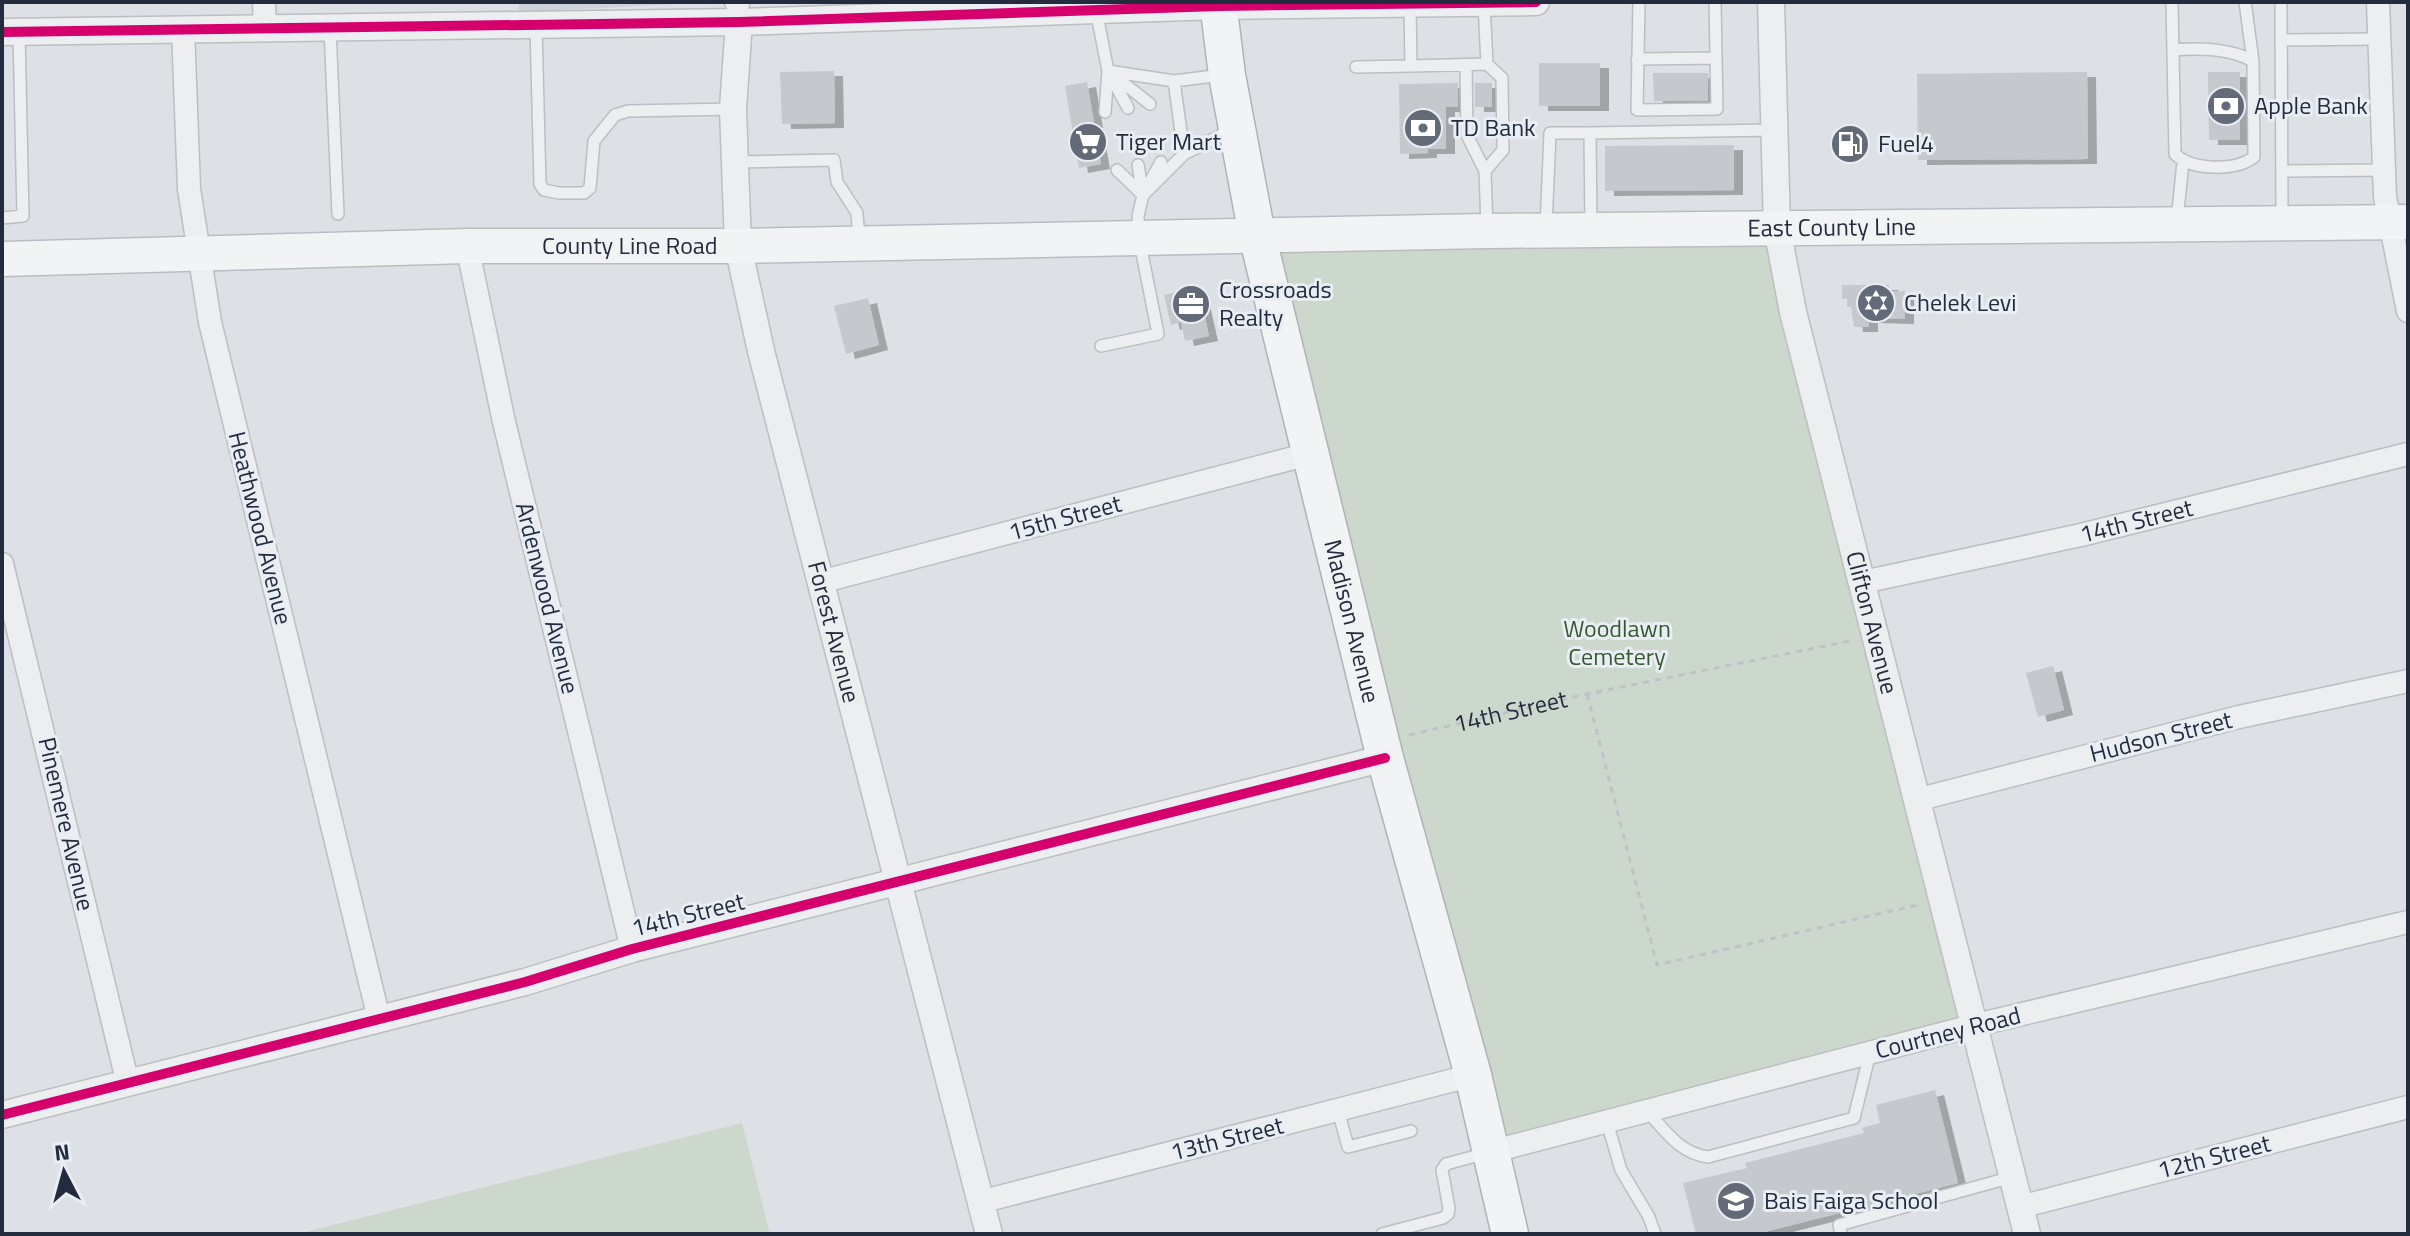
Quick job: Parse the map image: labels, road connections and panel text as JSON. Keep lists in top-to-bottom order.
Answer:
{
  "streets": {
    "highway": ["Madison Avenue"],
    "main road": ["East County Line", "County Line Road"],
    "street": [
      "15th Street",
      "14th Street",
      "Heathwood Avenue",
      "Ardenwood Avenue",
      "Clifton Avenue",
      "Forest Avenue",
      "Hudson Street",
      "Pinemere Avenue",
      "Courtney Road",
      "13th Street",
      "12th Street"
    ]
  },
  "crossings": [
    ["East County Line", "County Line Road"],
    ["East County Line", "Madison Avenue"],
    ["East County Line", "Clifton Avenue"],
    ["County Line Road", "Heathwood Avenue"],
    ["County Line Road", "Ardenwood Avenue"],
    ["County Line Road", "Madison Avenue"],
    ["County Line Road", "Forest Avenue"],
    ["15th Street", "Madison Avenue"],
    ["15th Street", "Forest Avenue"],
    ["14th Street", "Heathwood Avenue"],
    ["14th Street", "Ardenwood Avenue"],
    ["14th Street", "Madison Avenue"],
    ["14th Street", "Clifton Avenue"],
    ["14th Street", "Forest Avenue"],
    ["14th Street", "Pinemere Avenue"],
    ["Madison Avenue", "Courtney Road"],
    ["Madison Avenue", "13th Street"],
    ["Clifton Avenue", "Hudson Street"],
    ["Clifton Avenue", "Courtney Road"],
    ["Clifton Avenue", "12th Street"],
    ["Forest Avenue", "13th Street"]
  ],
  "parks": ["Woodlawn Cemetery"],
  "places": {
    "bank": ["Apple Bank", "TD Bank"],
    "supermarket": ["Tiger Mart"],
    "fuel station": ["Fuel4"],
    "synagogue": ["Chelek Levi"],
    "office": ["Crossroads Realty"],
    "school or university": ["Bais Faiga School"]
  },
  "north": "top"
}
